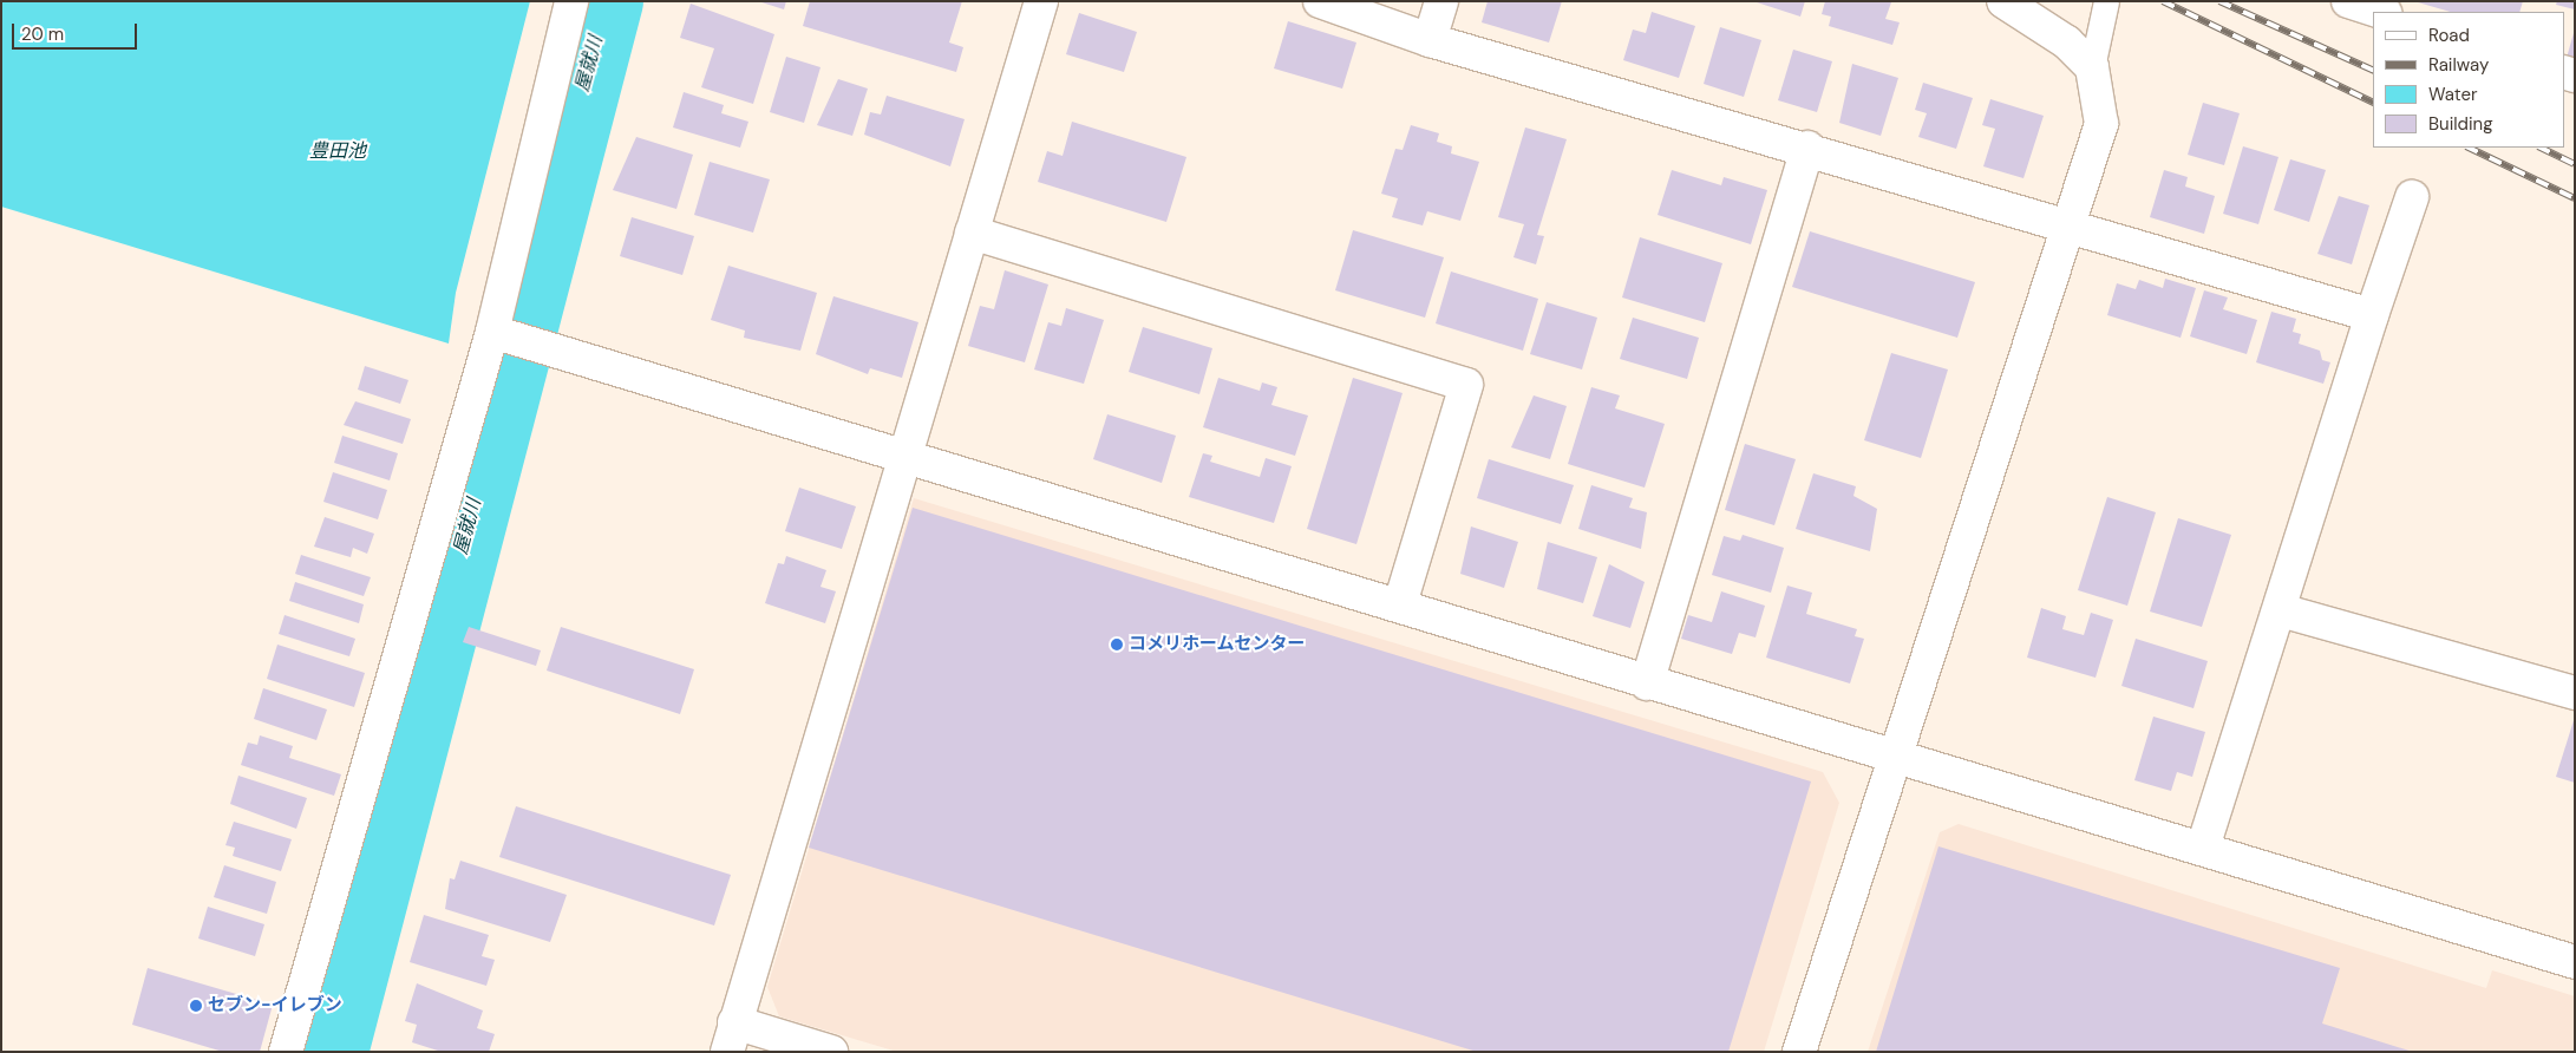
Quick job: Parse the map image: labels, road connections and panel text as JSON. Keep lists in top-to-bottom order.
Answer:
{
  "water": ["屋就川", "豊田池"],
  "places": ["コメリホームセンター", "セブン-イレブン"],
  "legend": [
    "Road",
    "Railway",
    "Water",
    "Building"
  ],
  "scale_bar": "20 m"
}
